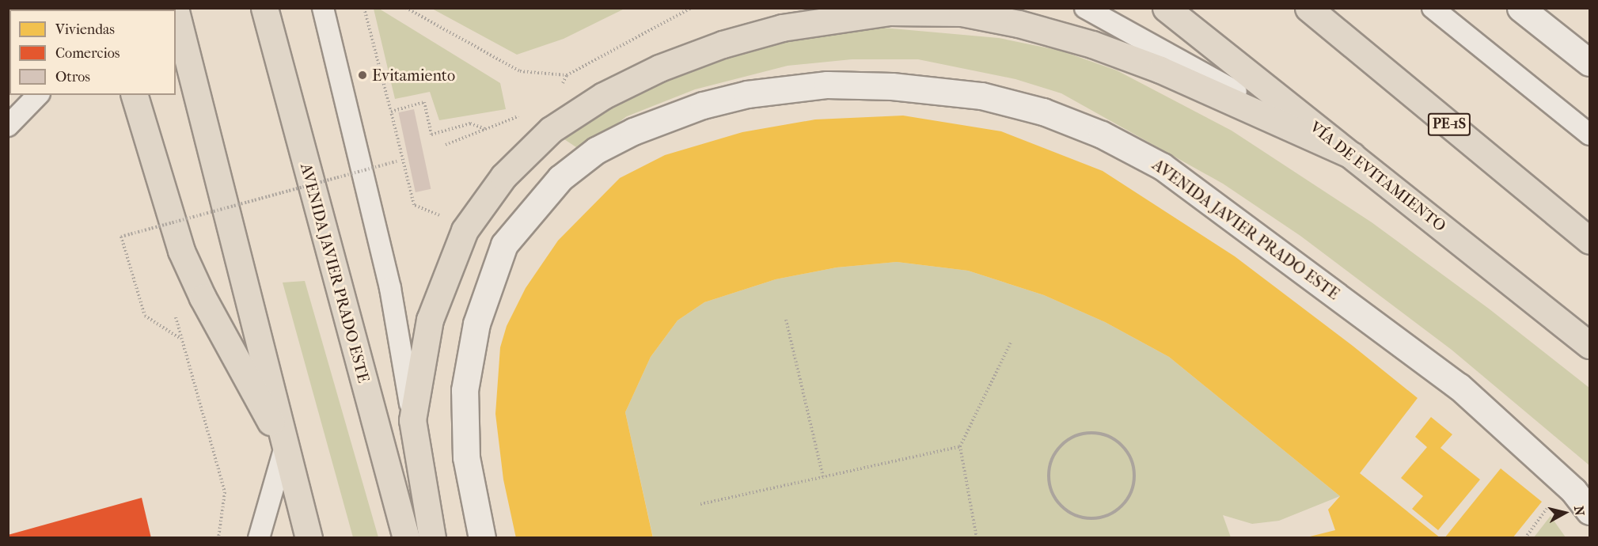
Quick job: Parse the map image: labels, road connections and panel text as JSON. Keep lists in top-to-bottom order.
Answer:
{
  "streets": {
    "highway": ["PE-1S", "VÍA DE EVITAMIENTO", "AVENIDA JAVIER PRADO ESTE"]
  },
  "places": ["Evitamiento"],
  "legend": ["Viviendas", "Comercios", "Otros"],
  "north": "right"
}
